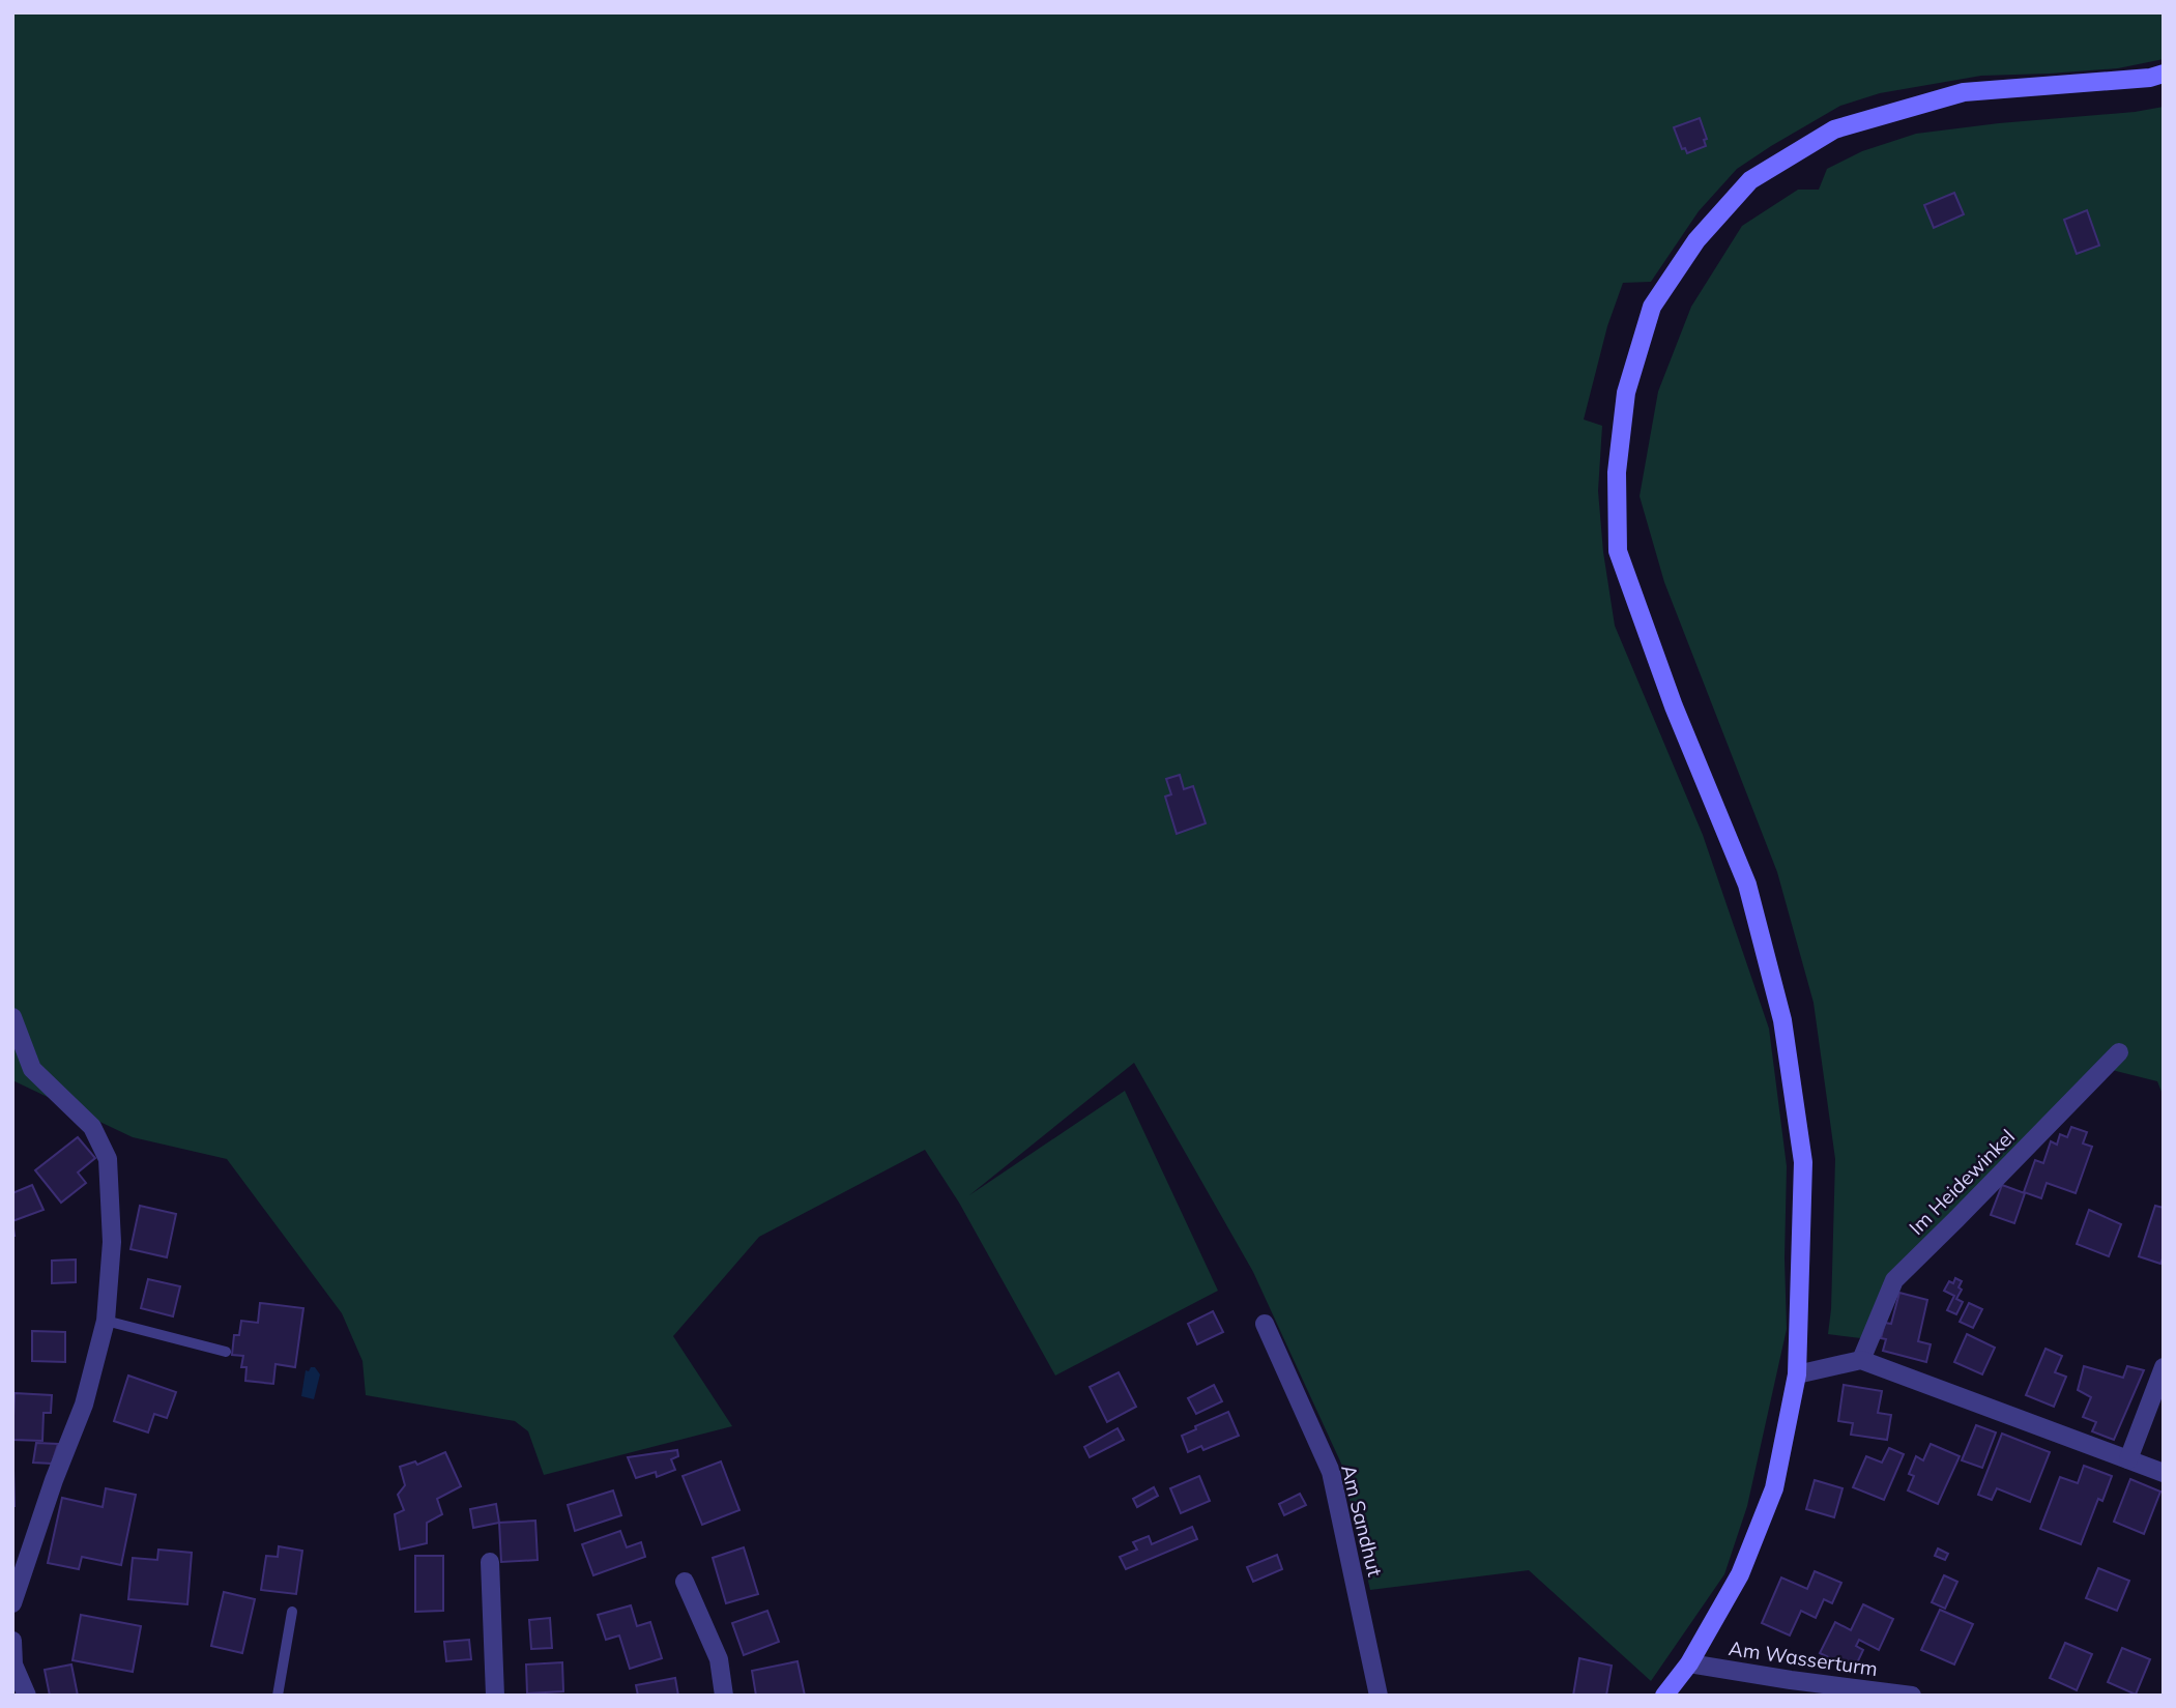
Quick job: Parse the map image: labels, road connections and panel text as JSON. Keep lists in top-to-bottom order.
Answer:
{
  "streets": {
    "street": ["Im Heidewinkel", "Am Sandhut", "Am Wasserturm"]
  }
}
